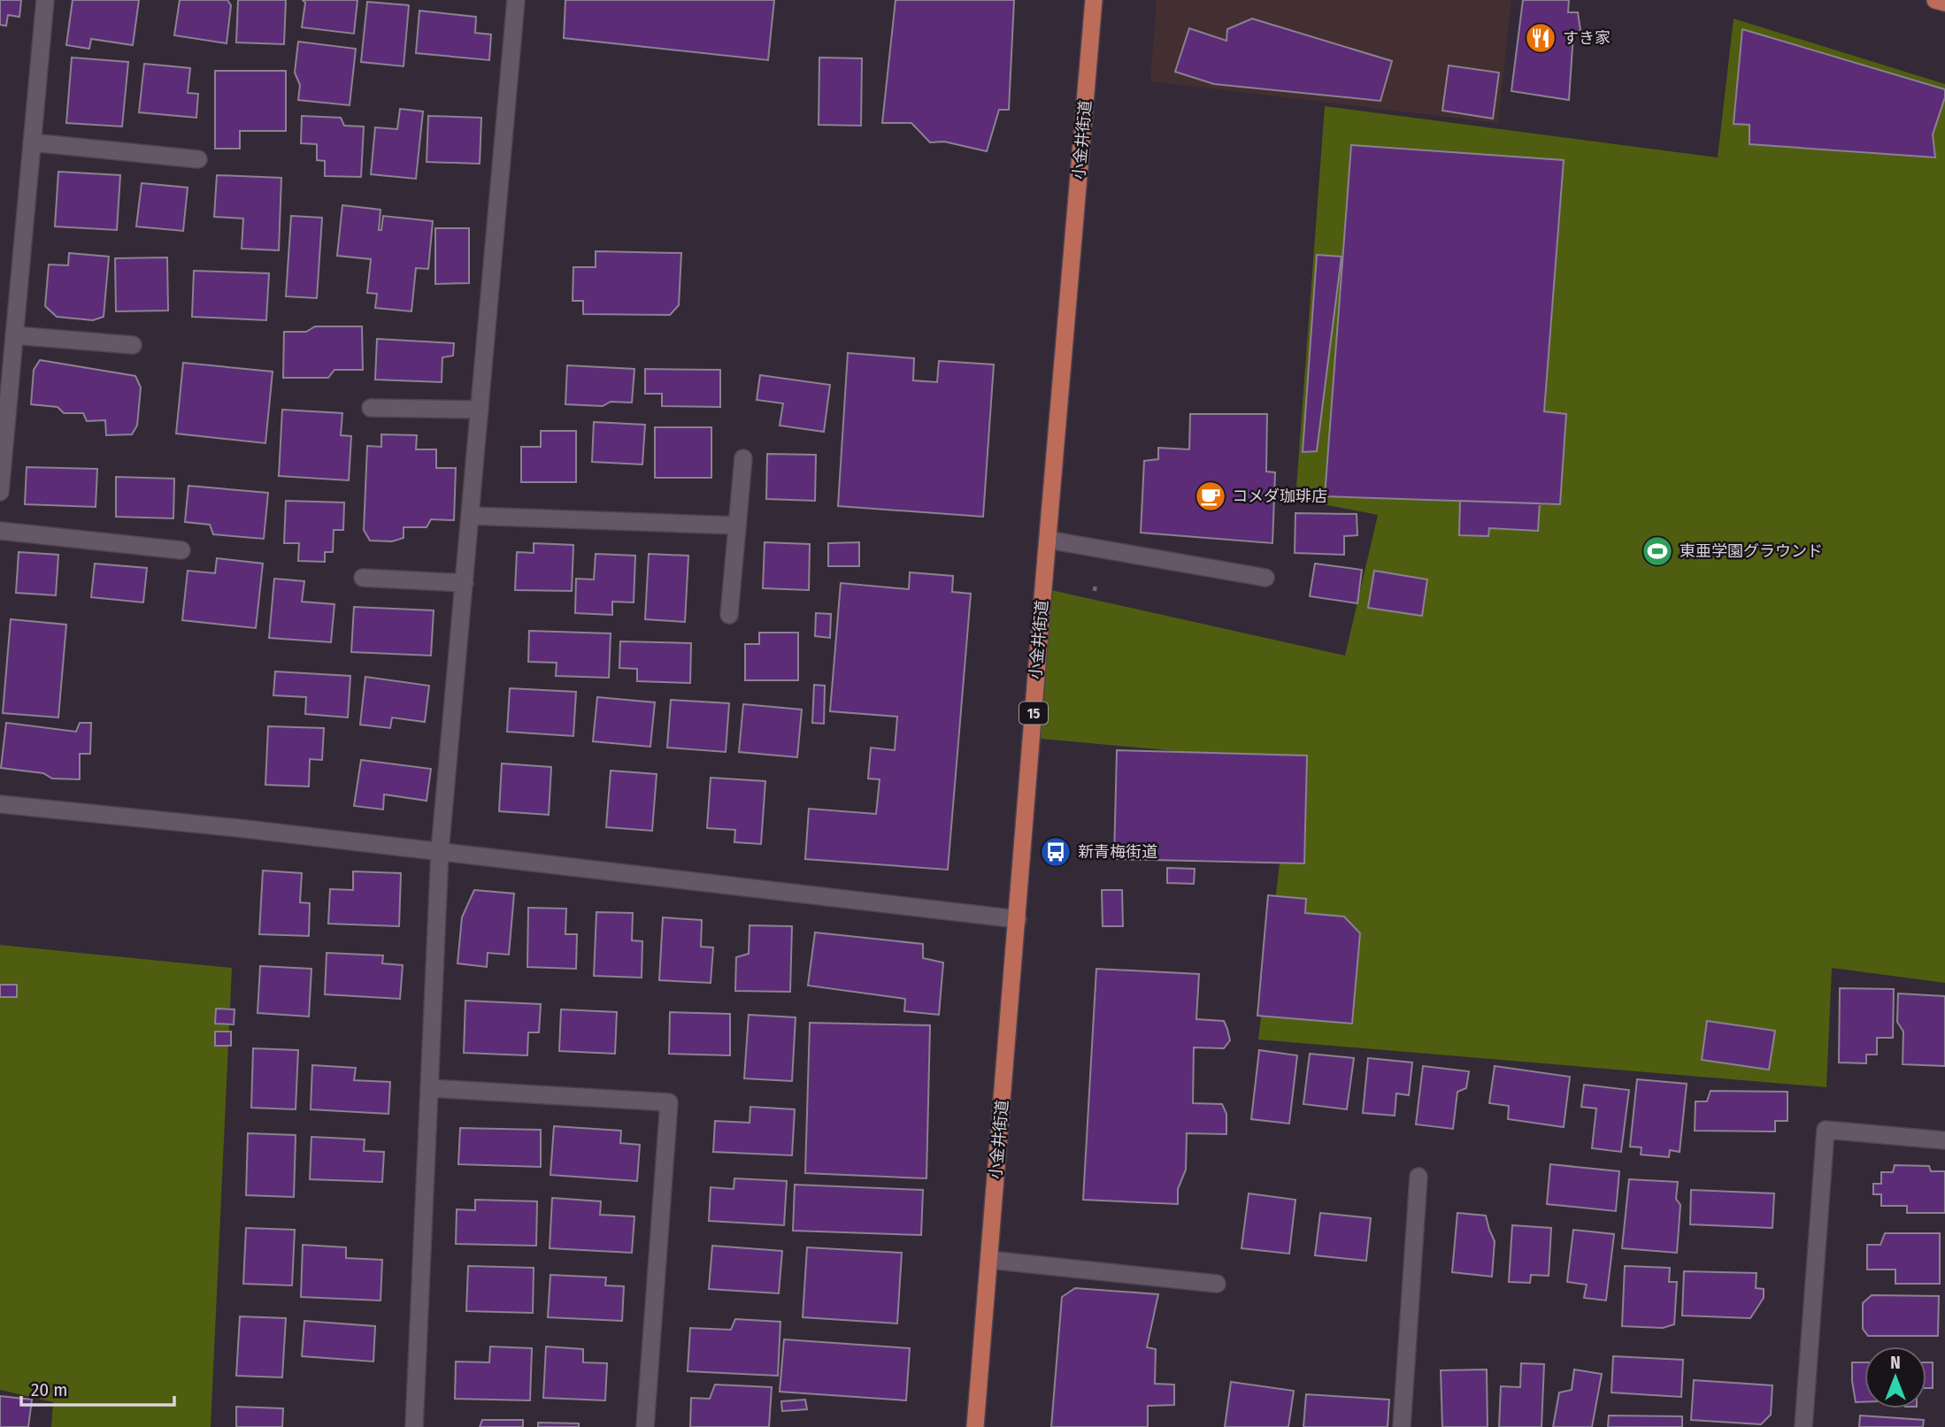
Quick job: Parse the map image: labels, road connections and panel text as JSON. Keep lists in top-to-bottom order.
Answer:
{
  "streets": {
    "main road": ["小金井街道", "15"]
  },
  "places": {
    "restaurant": ["すき家"],
    "cafe": ["コメダ珈琲店"],
    "sports": ["東亜学園グラウンド"],
    "bus stop": ["新青梅街道"]
  },
  "scale_bar": "20 m",
  "north": "top"
}
